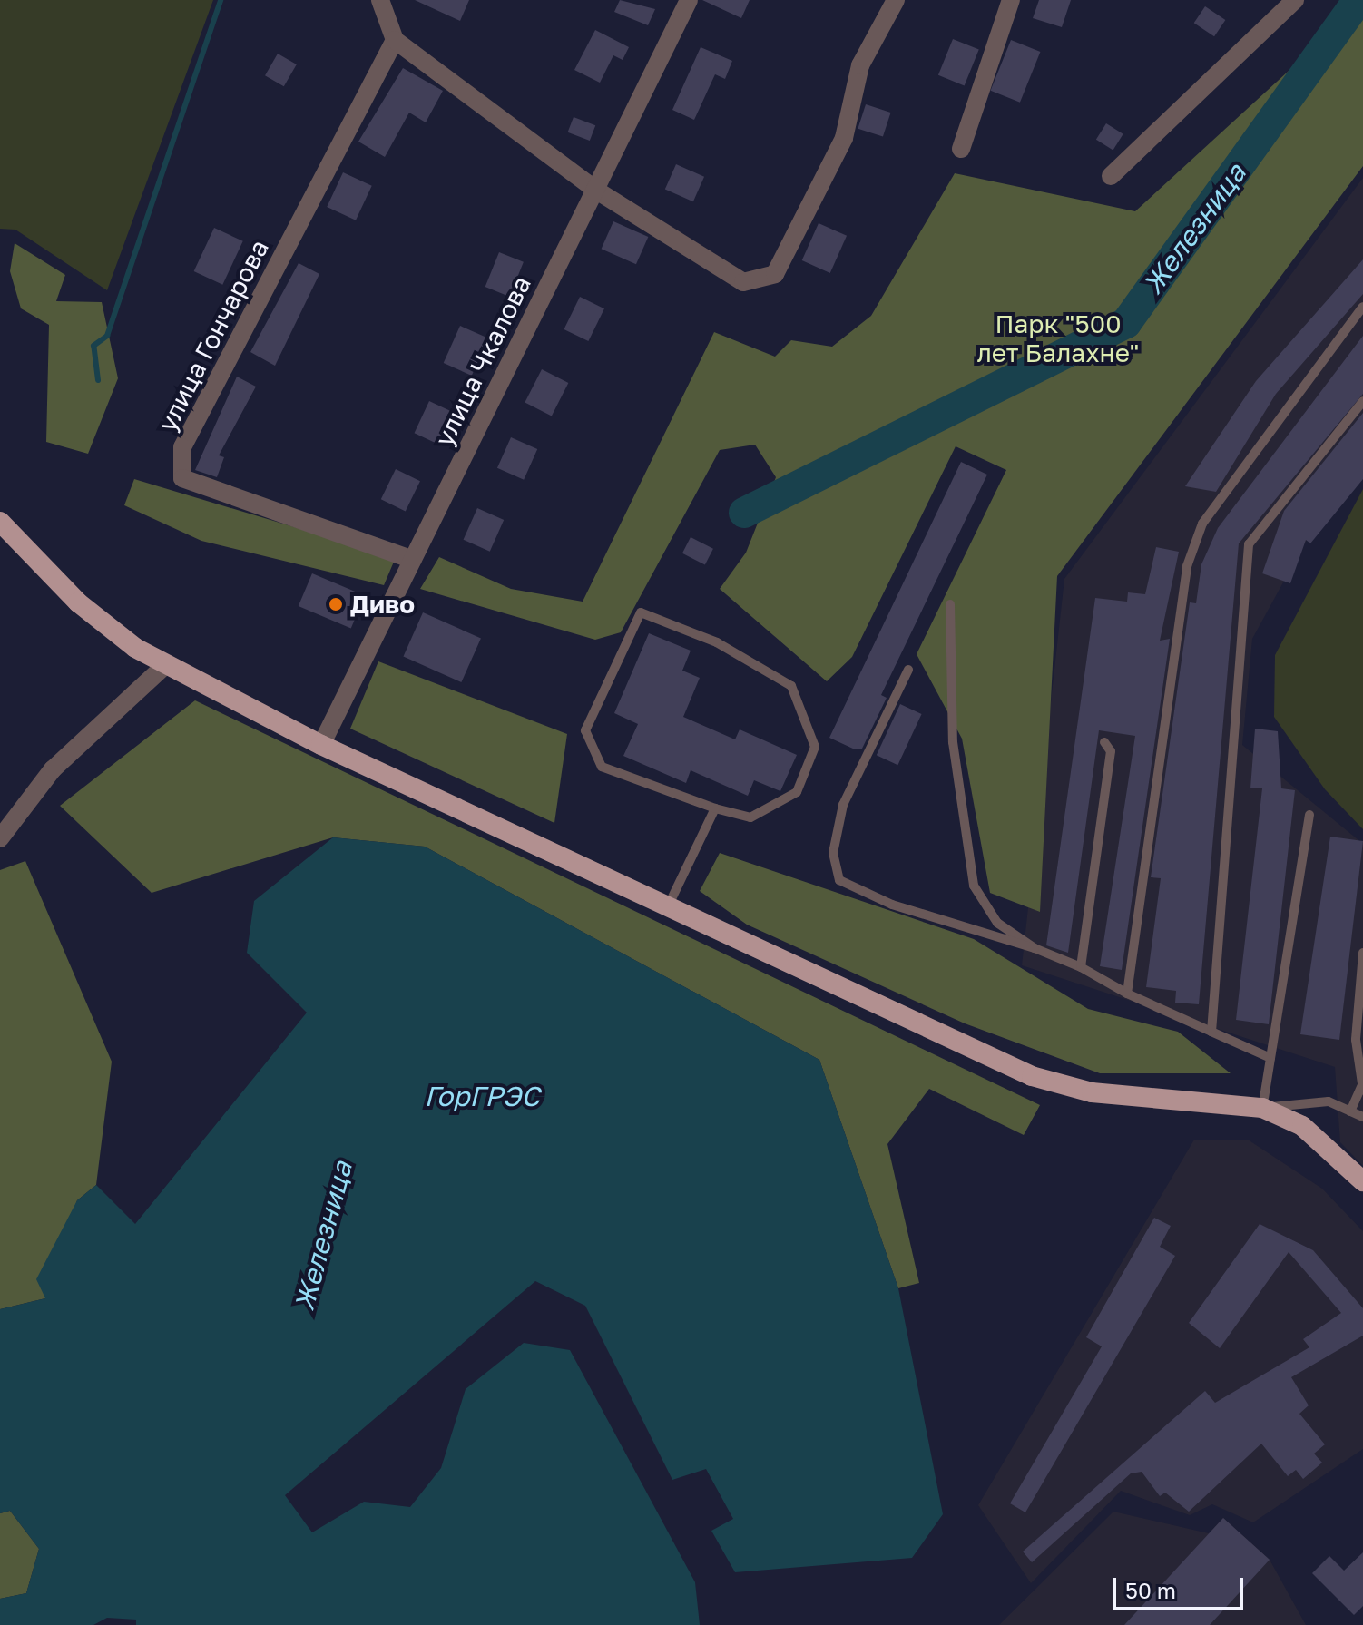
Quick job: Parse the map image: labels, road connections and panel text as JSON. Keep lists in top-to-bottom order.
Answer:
{
  "streets": {
    "street": ["улица Гончарова", "улица Чкалова"]
  },
  "crossings": [
    ["улица Гончарова", "улица Чкалова"]
  ],
  "water": ["Железница", "ГорГРЭС"],
  "parks": ["Парк \"500 лет Балахне\""],
  "places": ["Диво"],
  "scale_bar": "50 m"
}
